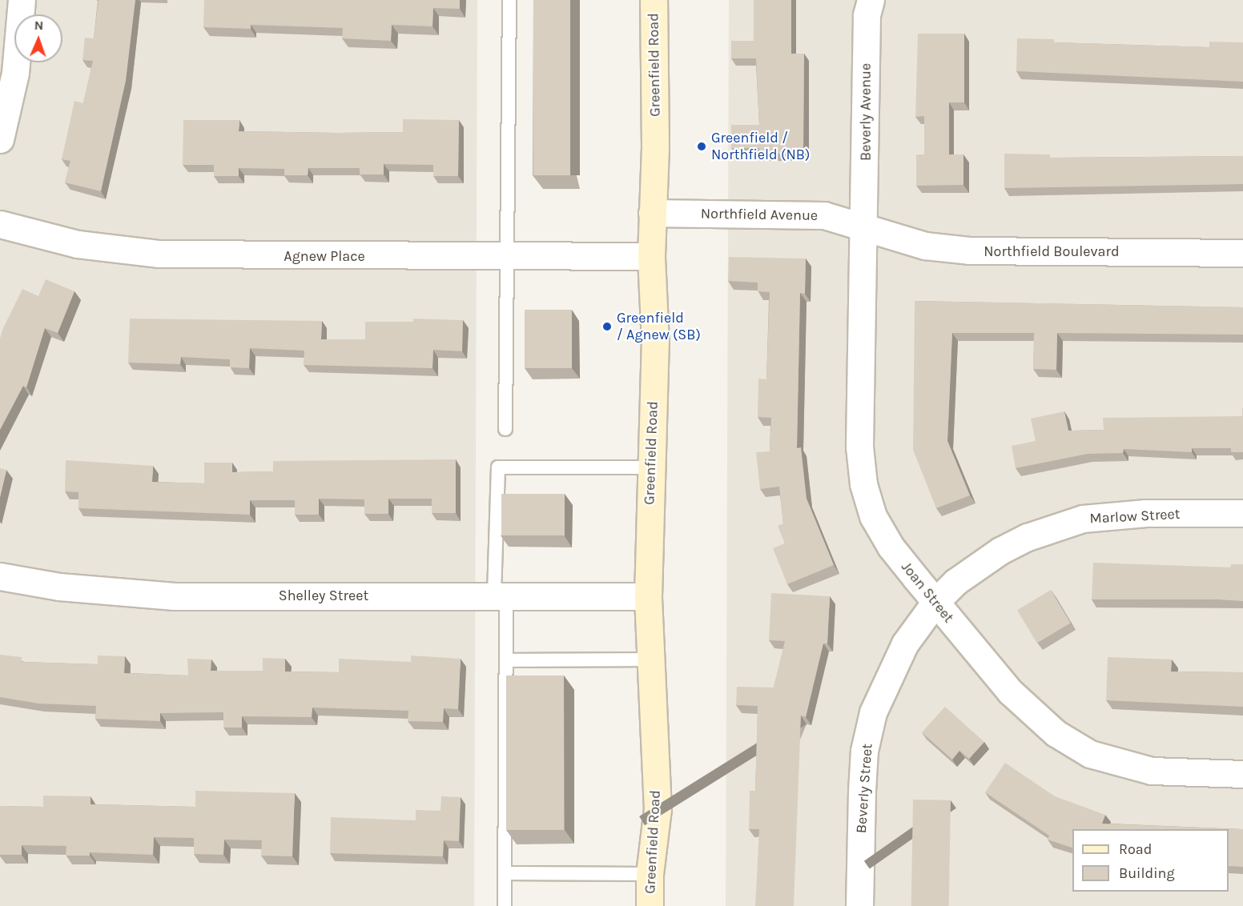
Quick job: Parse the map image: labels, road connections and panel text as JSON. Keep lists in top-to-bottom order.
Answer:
{
  "streets": {
    "main road": ["Greenfield Road"],
    "street": [
      "Beverly Avenue",
      "Northfield Avenue",
      "Northfield Boulevard",
      "Agnew Place",
      "Marlow Street",
      "Joan Street",
      "Shelley Street",
      "Beverly Street"
    ]
  },
  "crossings": [
    ["Greenfield Road", "Northfield Avenue"],
    ["Greenfield Road", "Agnew Place"],
    ["Greenfield Road", "Shelley Street"],
    ["Beverly Avenue", "Northfield Avenue"],
    ["Beverly Avenue", "Northfield Boulevard"],
    ["Beverly Avenue", "Joan Street"],
    ["Northfield Avenue", "Northfield Boulevard"],
    ["Northfield Avenue", "Joan Street"],
    ["Northfield Boulevard", "Joan Street"],
    ["Marlow Street", "Joan Street"],
    ["Marlow Street", "Beverly Street"],
    ["Joan Street", "Beverly Street"]
  ],
  "places": ["Greenfield / Northfield (NB)", "Greenfield / Agnew (SB)"],
  "legend": ["Road", "Building"],
  "north": "top"
}
